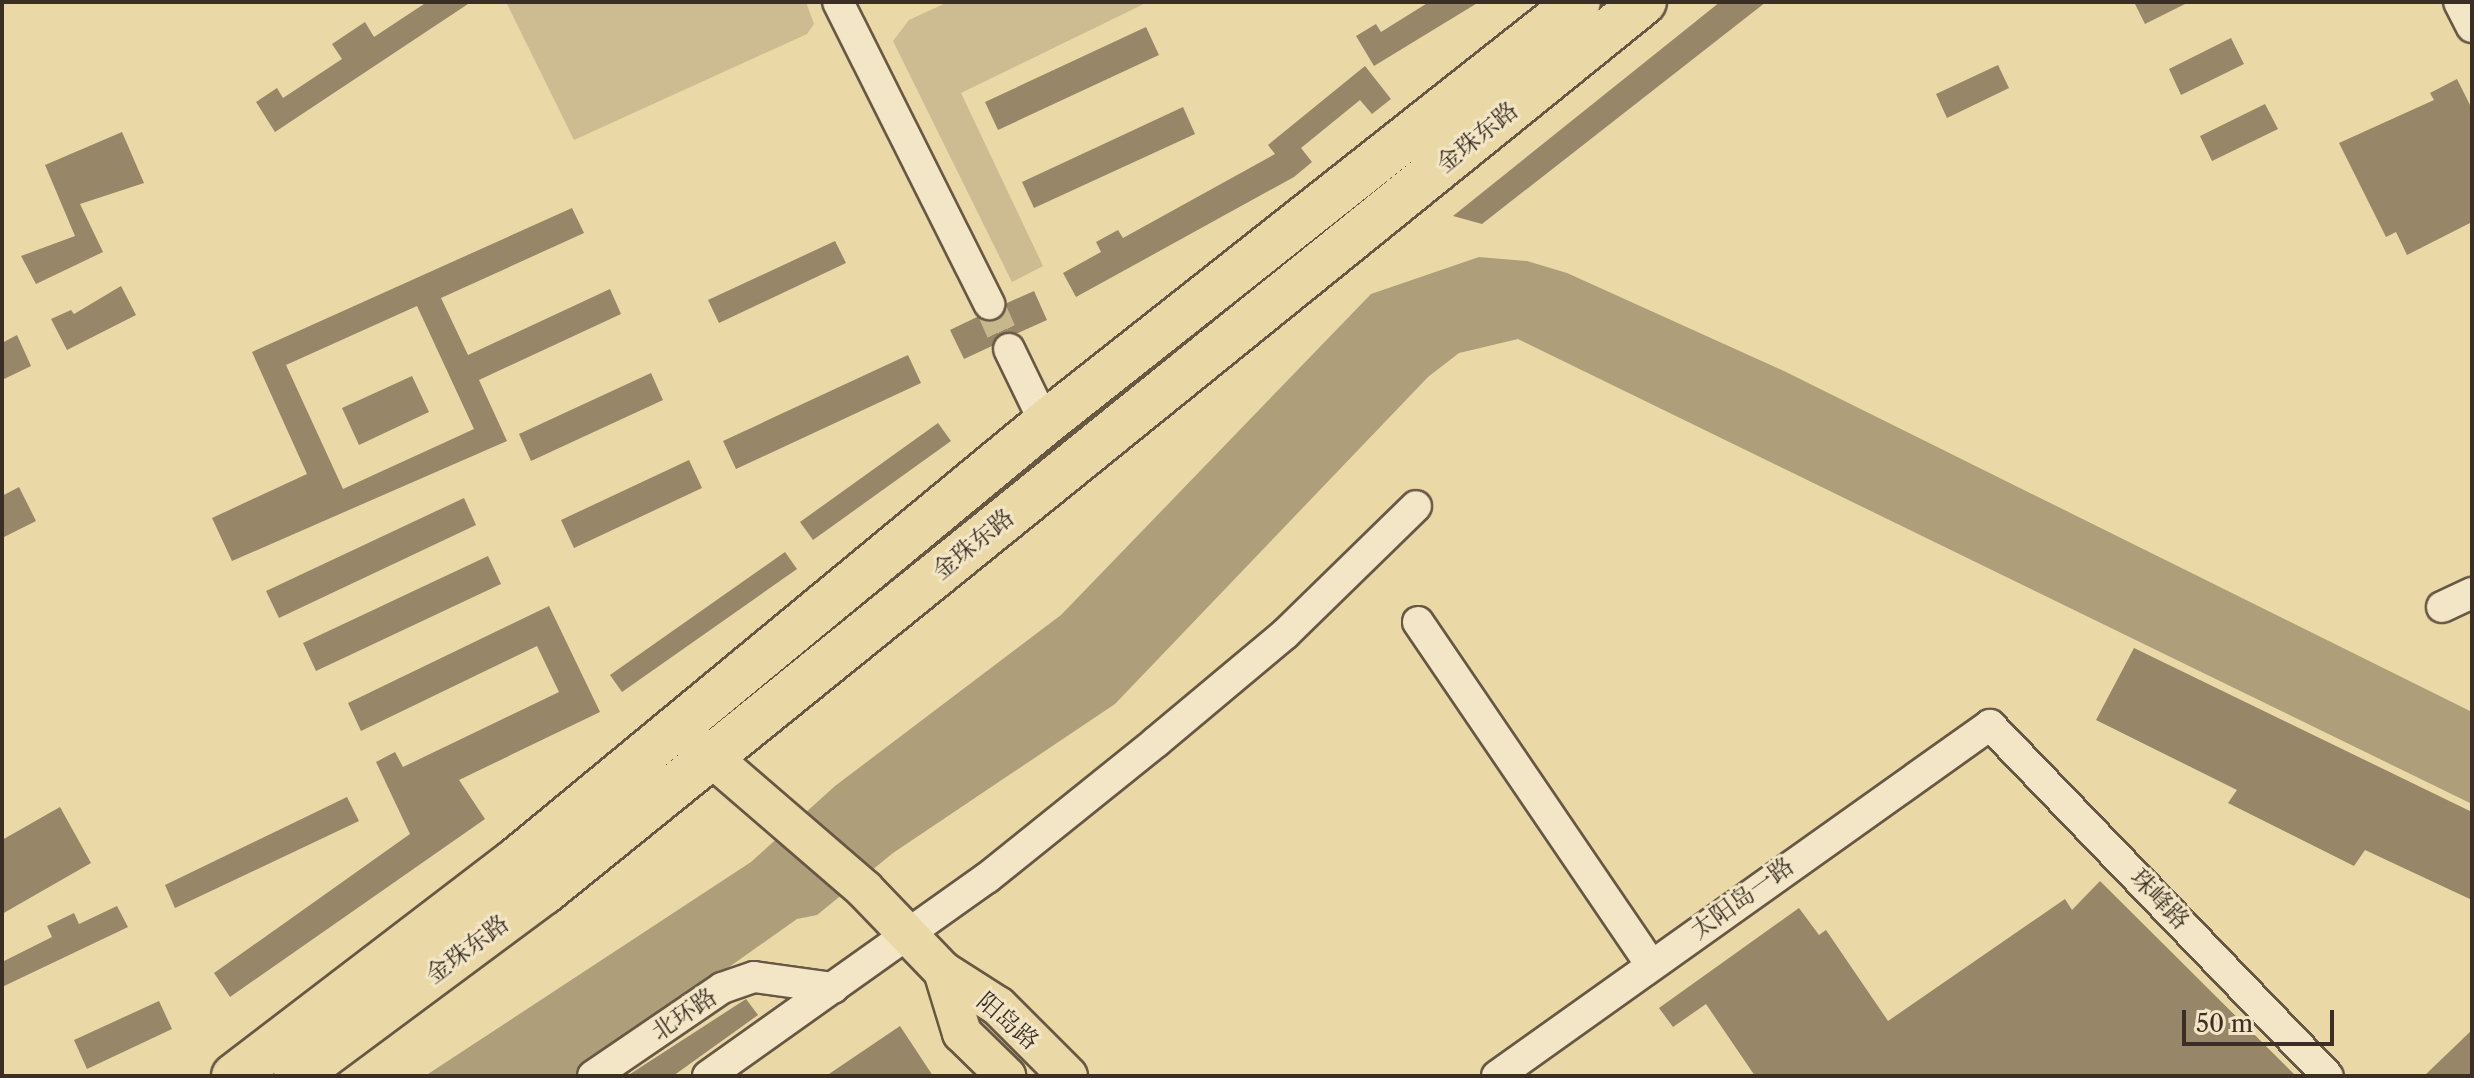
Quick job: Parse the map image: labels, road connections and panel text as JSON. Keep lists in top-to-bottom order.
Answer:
{
  "streets": {
    "highway": ["金珠东路"],
    "main road": ["阳岛路"],
    "street": ["太阳岛一路", "珠峰路", "北环路"]
  },
  "crossings": [
    ["金珠东路", "阳岛路"],
    ["太阳岛一路", "珠峰路"]
  ],
  "scale_bar": "50 m"
}
